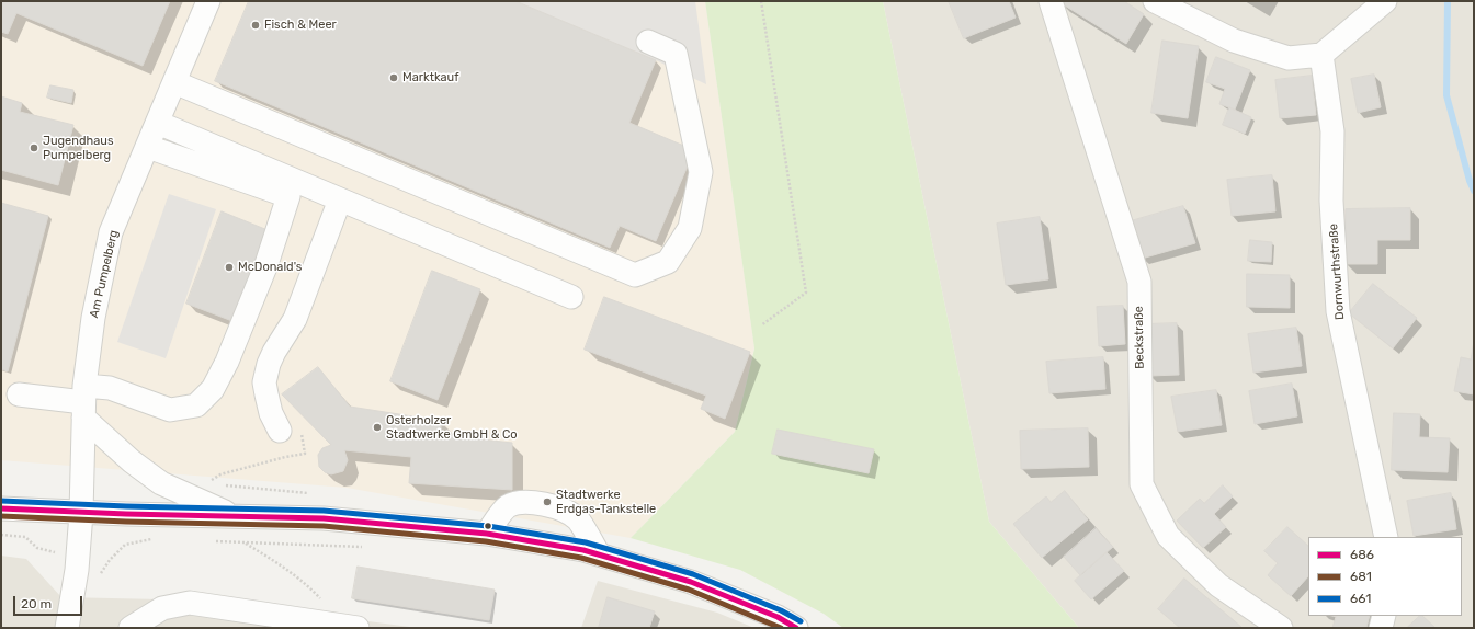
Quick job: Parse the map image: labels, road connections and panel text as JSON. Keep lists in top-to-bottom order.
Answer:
{
  "streets": {
    "street": ["Dornwurthstraße", "Am Pumpelberg", "Beckstraße"]
  },
  "places": [
    "Fisch & Meer",
    "Marktkauf",
    "Jugendhaus Pumpelberg",
    "McDonald's",
    "Osterholzer Stadtwerke GmbH & Co",
    "Stadtwerke Erdgas-Tankstelle"
  ],
  "lines": ["transit line 661", "transit line 686", "transit line 681"],
  "legend": ["686", "681", "661"],
  "scale_bar": "20 m"
}
